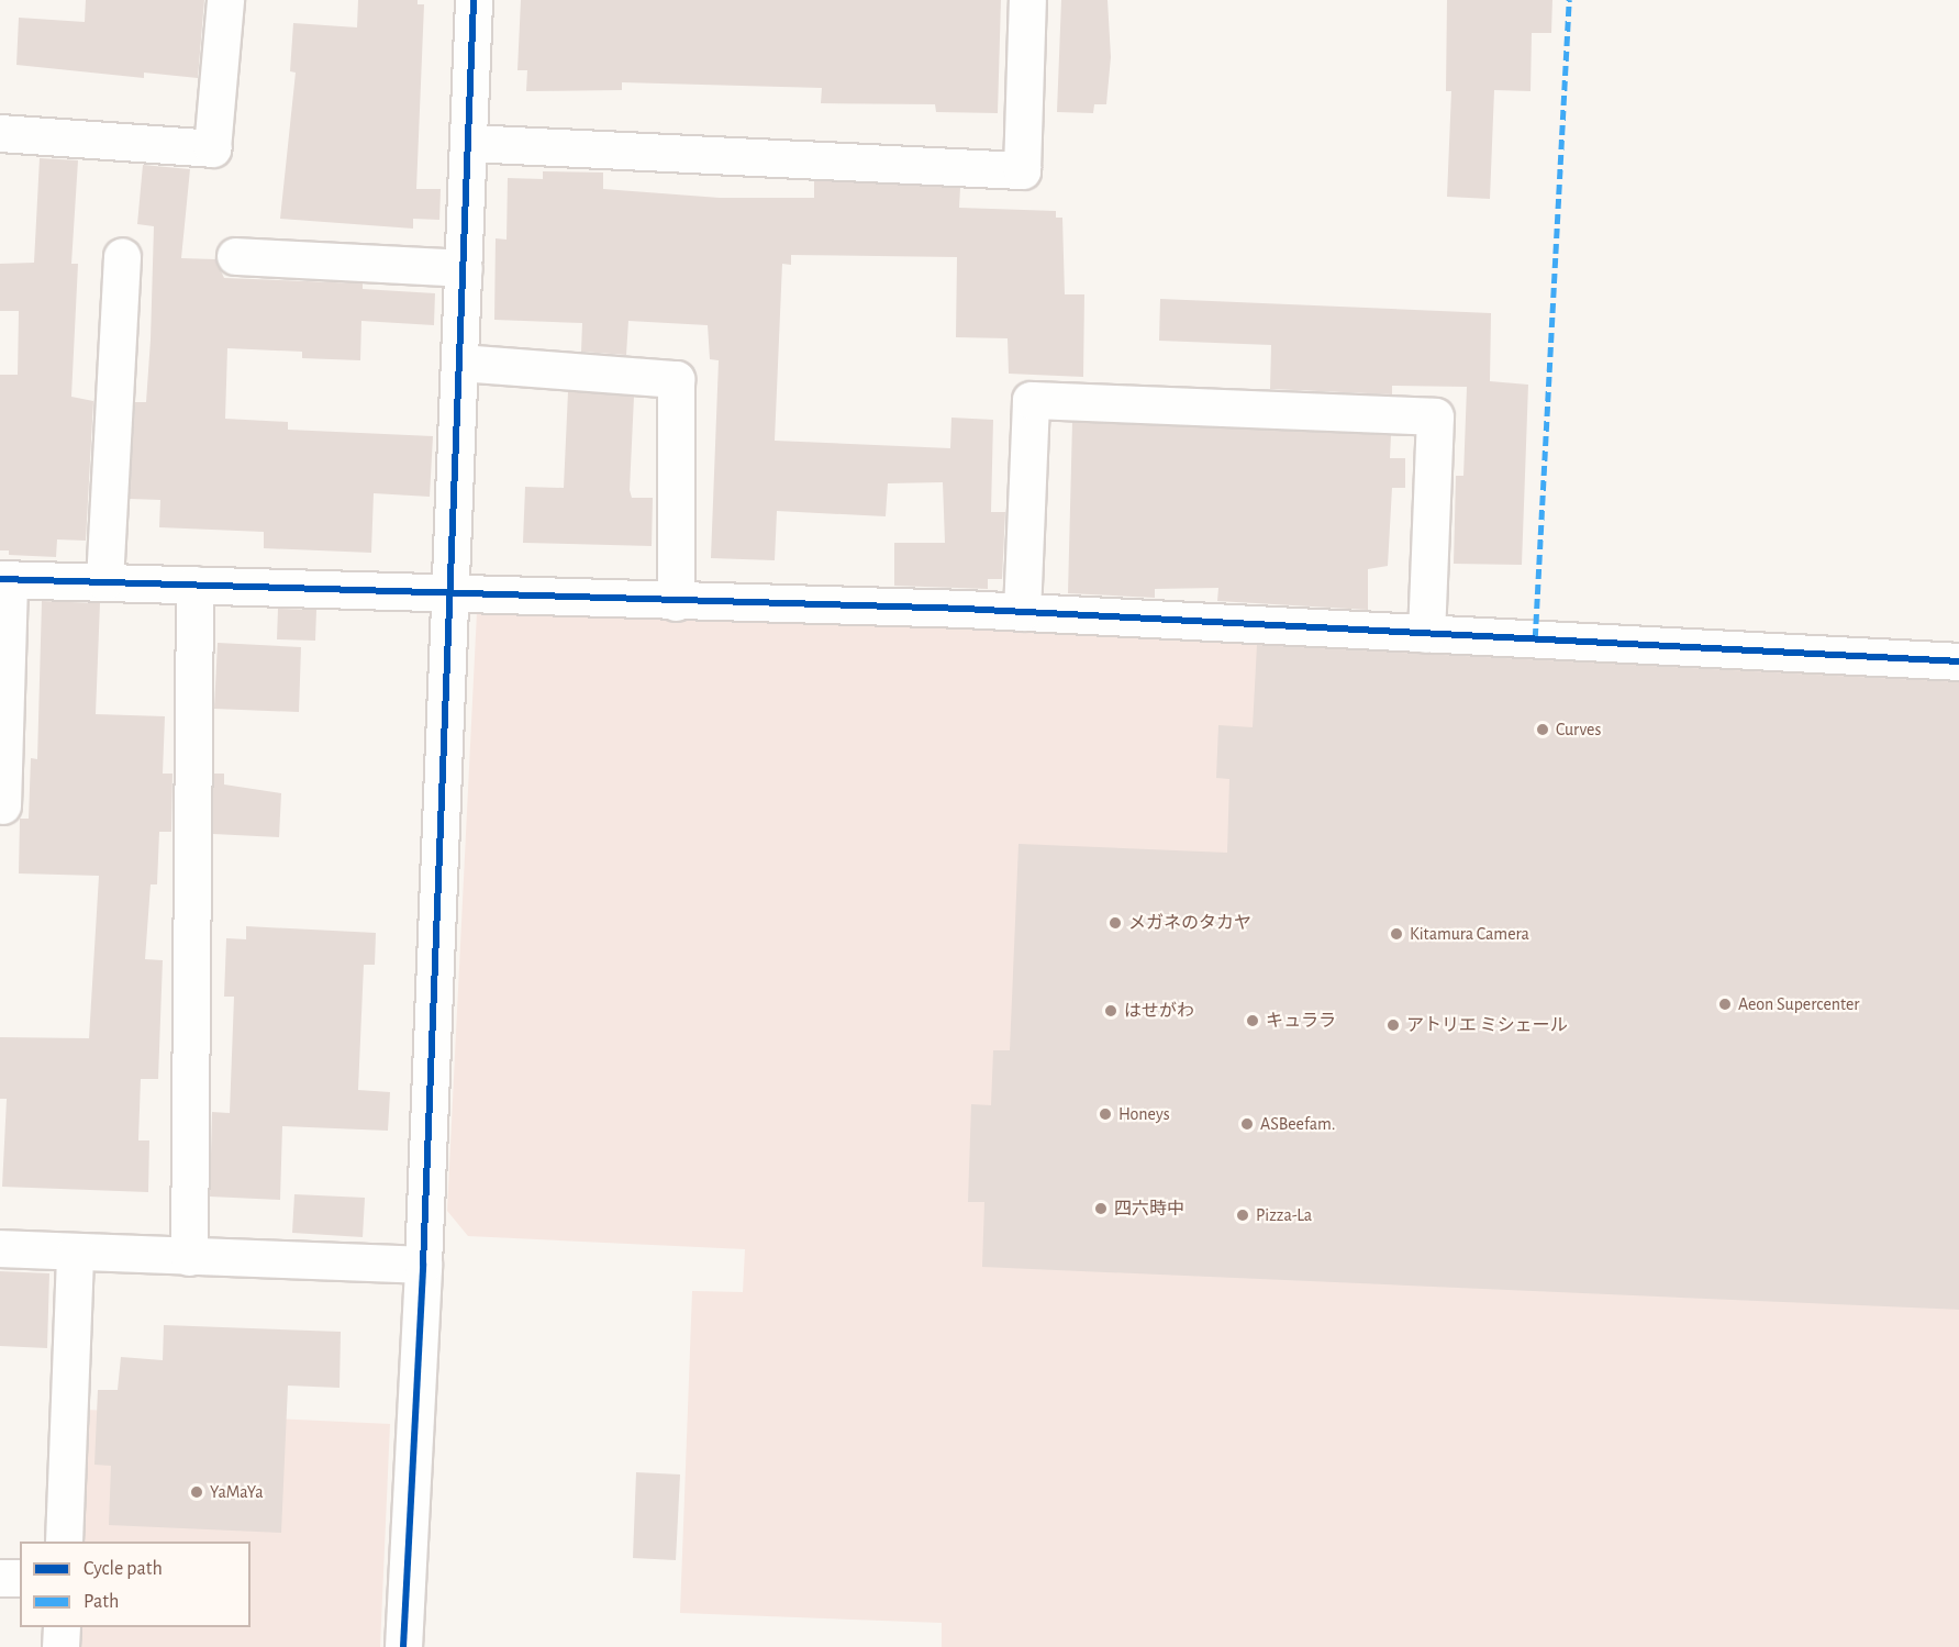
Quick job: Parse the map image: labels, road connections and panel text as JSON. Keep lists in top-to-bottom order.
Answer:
{
  "places": [
    "Curves",
    "メガネのタカヤ",
    "Kitamura Camera",
    "Aeon Supercenter",
    "はせがわ",
    "キュララ",
    "アトリエ ミシェール",
    "Honeys",
    "ASBeefam.",
    "四六時中",
    "Pizza-La",
    "YaMaYa"
  ],
  "legend": ["Cycle path", "Path"]
}
